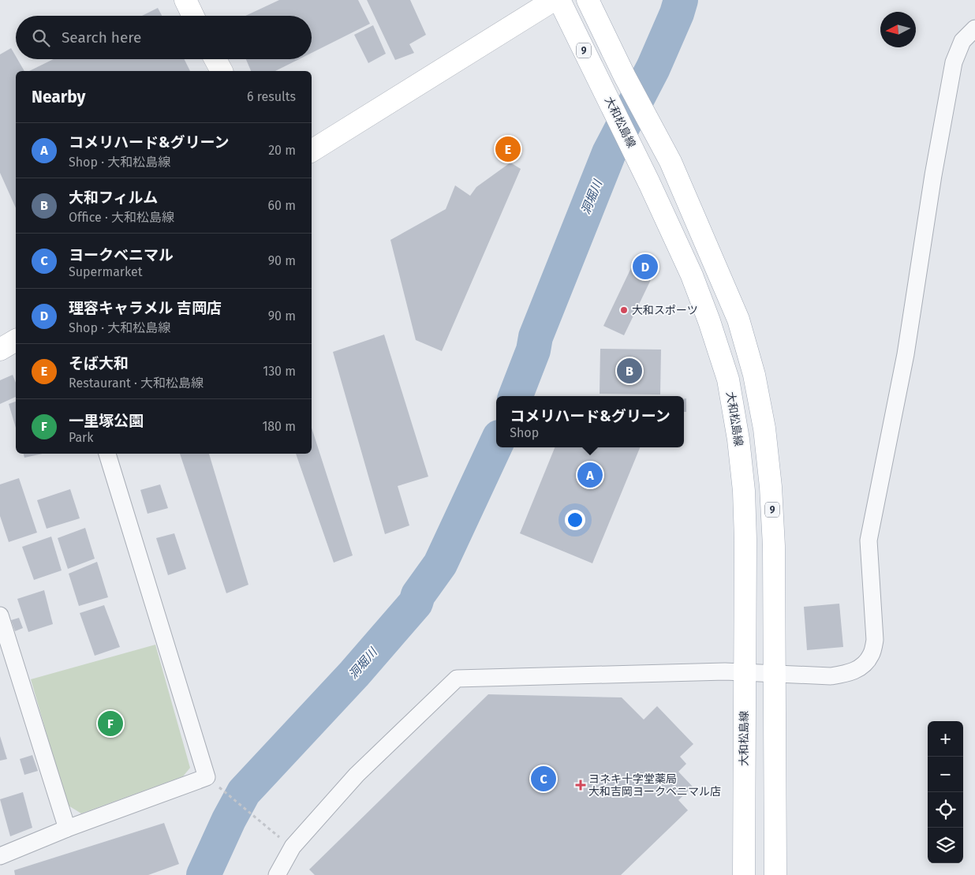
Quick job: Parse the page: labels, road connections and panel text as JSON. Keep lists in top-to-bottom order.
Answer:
{
  "streets": {
    "main road": ["9", "大和松島線"]
  },
  "water": ["洞堀川"],
  "places": {
    "other": ["大和スポーツ"],
    "health": ["ヨネキ十字堂薬局 大和吉岡ヨークベニマル店"]
  },
  "north": "left",
  "page": {
    "search": "Search here",
    "heading": ["Nearby", "6 results"],
    "list": [
      {
        "mark": "A",
        "name": "コメリハード&グリーン",
        "note": "Shop · 大和松島線",
        "value": "20 m"
      },
      {
        "mark": "B",
        "name": "大和フィルム",
        "note": "Office · 大和松島線",
        "value": "60 m"
      },
      {
        "mark": "C",
        "name": "ヨークベニマル",
        "note": "Supermarket",
        "value": "90 m"
      },
      {
        "mark": "D",
        "name": "理容キャラメル 吉岡店",
        "note": "Shop · 大和松島線",
        "value": "90 m"
      },
      {
        "mark": "E",
        "name": "そば大和",
        "note": "Restaurant · 大和松島線",
        "value": "130 m"
      },
      {
        "mark": "F",
        "name": "一里塚公園",
        "note": "Park",
        "value": "180 m"
      }
    ],
    "pins": [
      "E",
      "D",
      "B",
      "A",
      "F",
      "C"
    ],
    "popup": ["コメリハード&グリーン", "Shop"],
    "map_buttons": ["+", "−"]
  }
}
